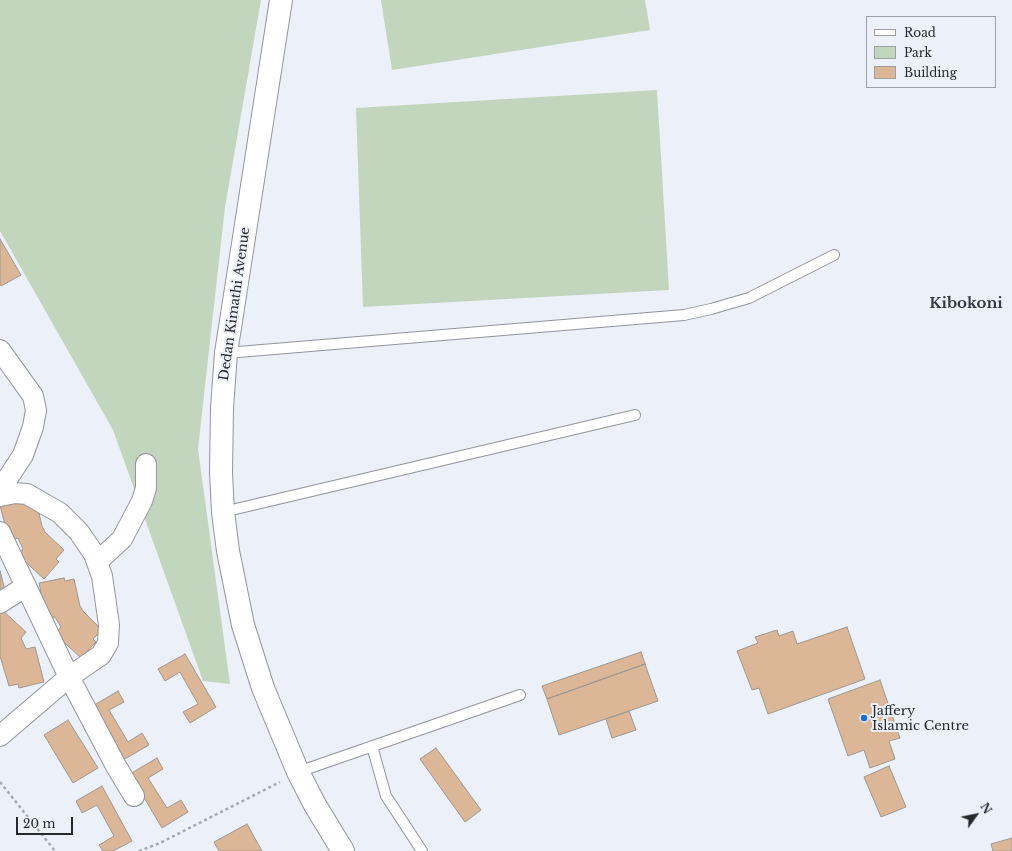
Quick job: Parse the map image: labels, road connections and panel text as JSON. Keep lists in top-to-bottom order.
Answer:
{
  "streets": {
    "street": ["Dedan Kimathi Avenue"]
  },
  "districts": ["Kibokoni"],
  "places": ["Jaffery Islamic Centre"],
  "legend": ["Road", "Park", "Building"],
  "scale_bar": "20 m",
  "north": "top right"
}
